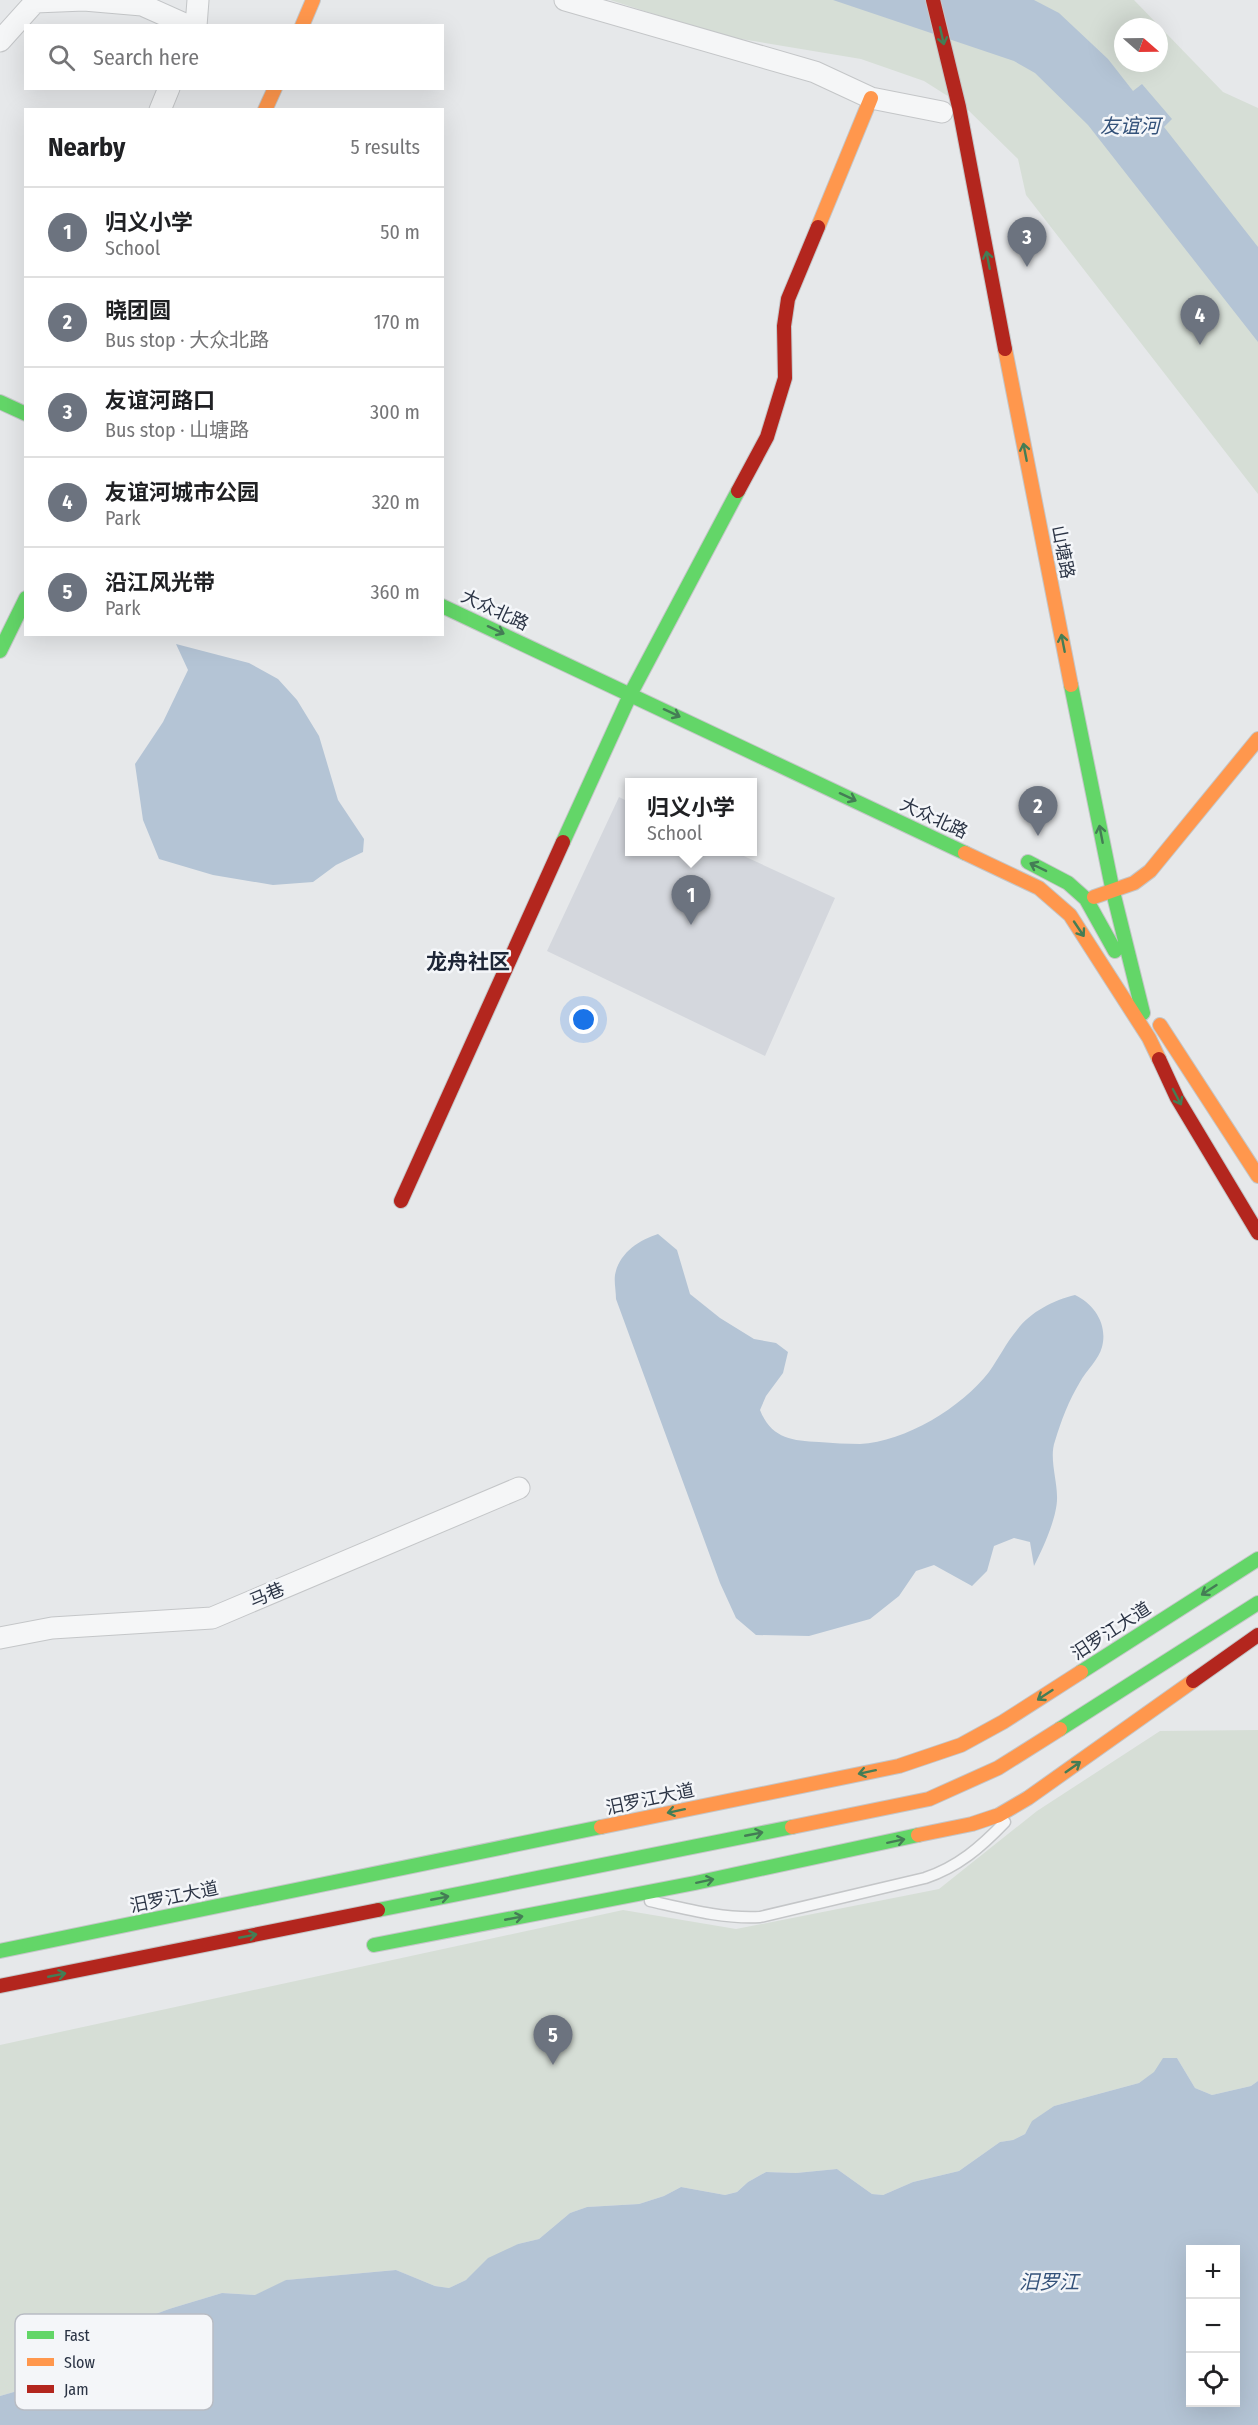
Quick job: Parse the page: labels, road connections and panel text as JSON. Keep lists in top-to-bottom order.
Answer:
{
  "streets": {
    "main road": ["山塘路", "大众北路", "汨罗江大道"],
    "street": ["马巷"]
  },
  "crossings": [
    ["山塘路", "大众北路"]
  ],
  "districts": ["龙舟社区"],
  "water": ["友谊河", "汨罗江"],
  "legend": ["Fast", "Slow", "Jam"],
  "north": "right",
  "page": {
    "search": "Search here",
    "heading": ["Nearby", "5 results"],
    "list": [
      {
        "mark": "1",
        "name": "归义小学",
        "note": "School",
        "value": "50 m"
      },
      {
        "mark": "2",
        "name": "晓团圆",
        "note": "Bus stop · 大众北路",
        "value": "170 m"
      },
      {
        "mark": "3",
        "name": "友谊河路口",
        "note": "Bus stop · 山塘路",
        "value": "300 m"
      },
      {
        "mark": "4",
        "name": "友谊河城市公园",
        "note": "Park",
        "value": "320 m"
      },
      {
        "mark": "5",
        "name": "沿江风光带",
        "note": "Park",
        "value": "360 m"
      }
    ],
    "pins": [
      "3",
      "4",
      "2",
      "1",
      "5"
    ],
    "popup": ["归义小学", "School"],
    "map_buttons": ["+", "−"]
  }
}
